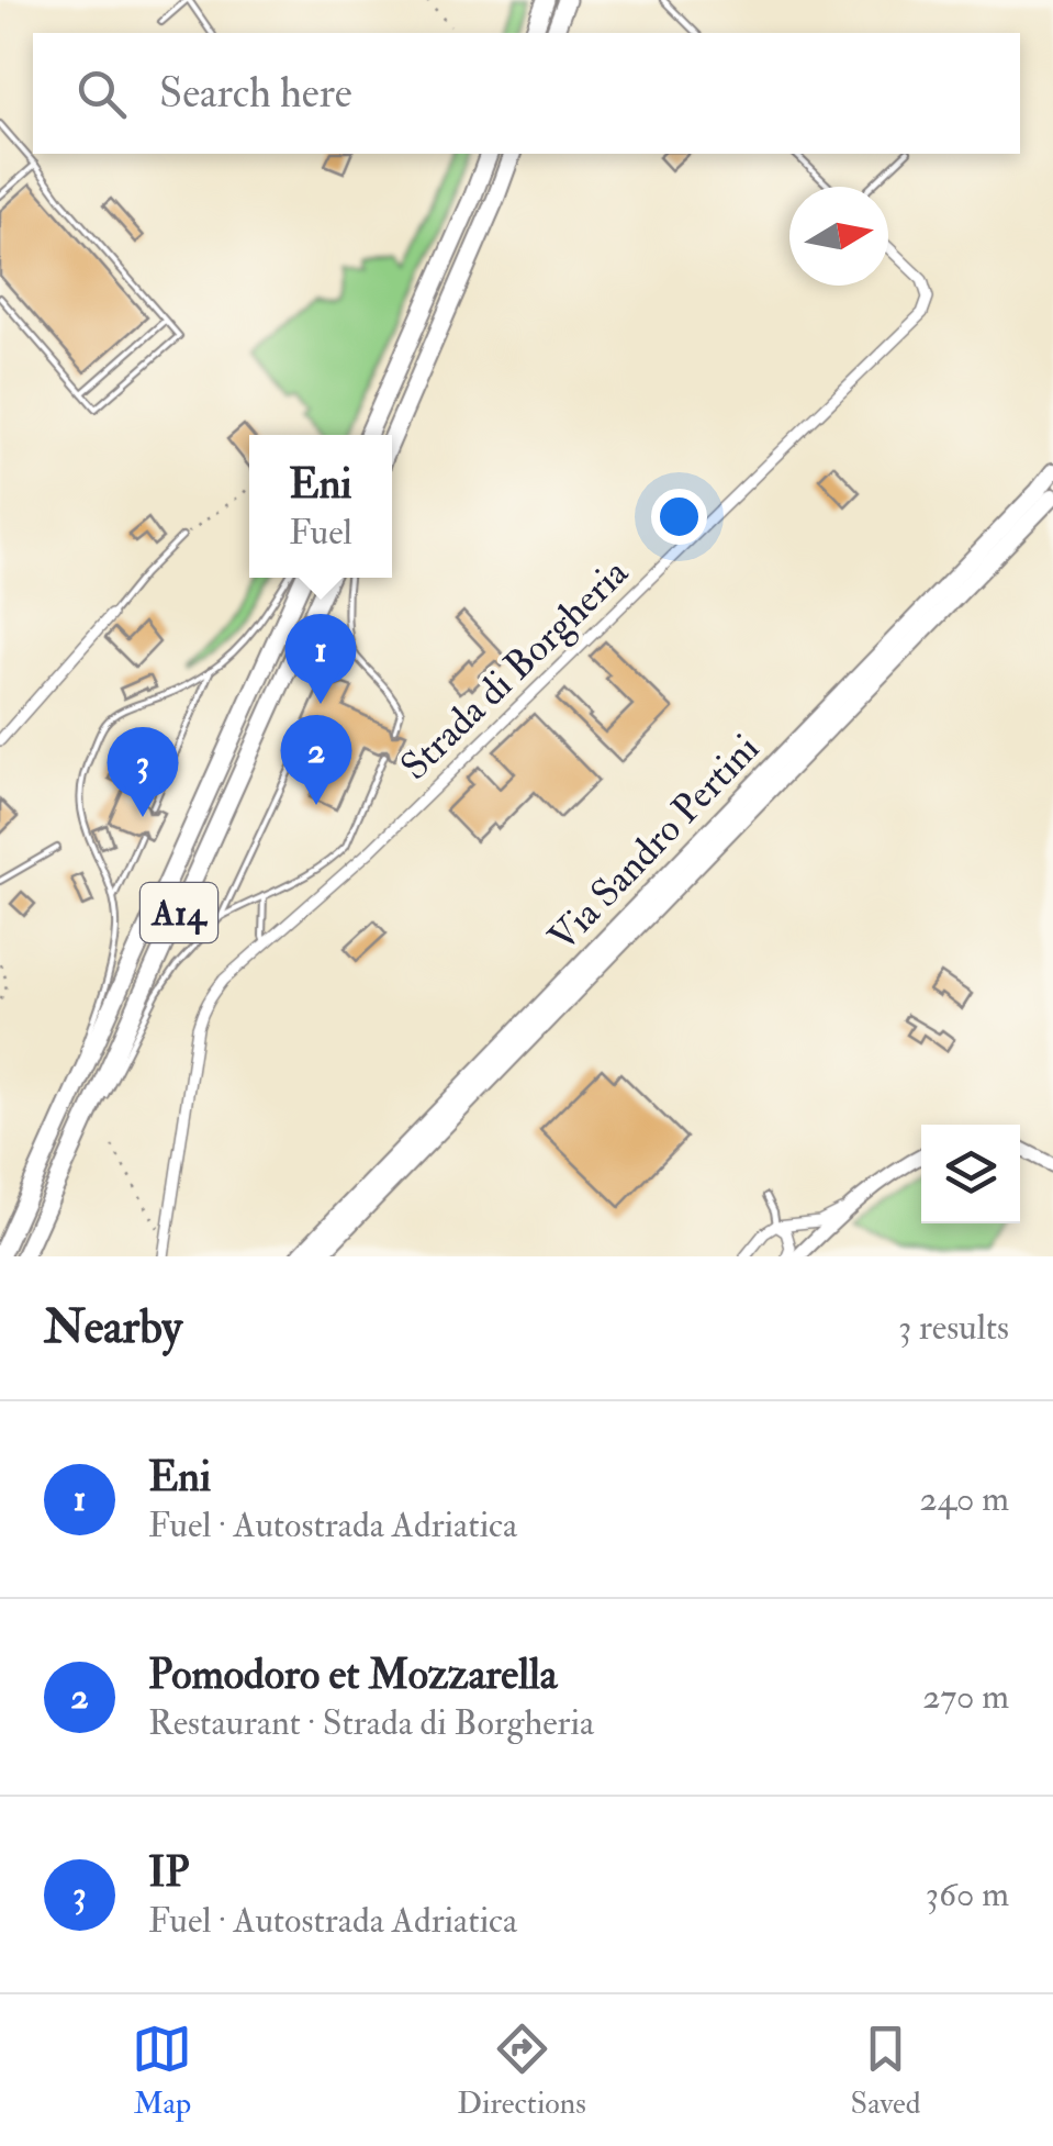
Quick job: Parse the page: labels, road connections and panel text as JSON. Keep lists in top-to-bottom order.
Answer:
{
  "streets": {
    "highway": ["A14"],
    "main road": ["Via Sandro Pertini"],
    "street": ["Strada di Borgheria"]
  },
  "north": "right",
  "page": {
    "search": "Search here",
    "popup": ["Eni", "Fuel"],
    "pins": ["1", "2", "3"],
    "heading": ["Nearby", "3 results"],
    "list": [
      {
        "mark": "1",
        "name": "Eni",
        "note": "Fuel · Autostrada Adriatica",
        "value": "240 m"
      },
      {
        "mark": "2",
        "name": "Pomodoro et Mozzarella",
        "note": "Restaurant · Strada di Borgheria",
        "value": "270 m"
      },
      {
        "mark": "3",
        "name": "IP",
        "note": "Fuel · Autostrada Adriatica",
        "value": "360 m"
      }
    ],
    "nav": ["Map", "Directions", "Saved"]
  }
}
